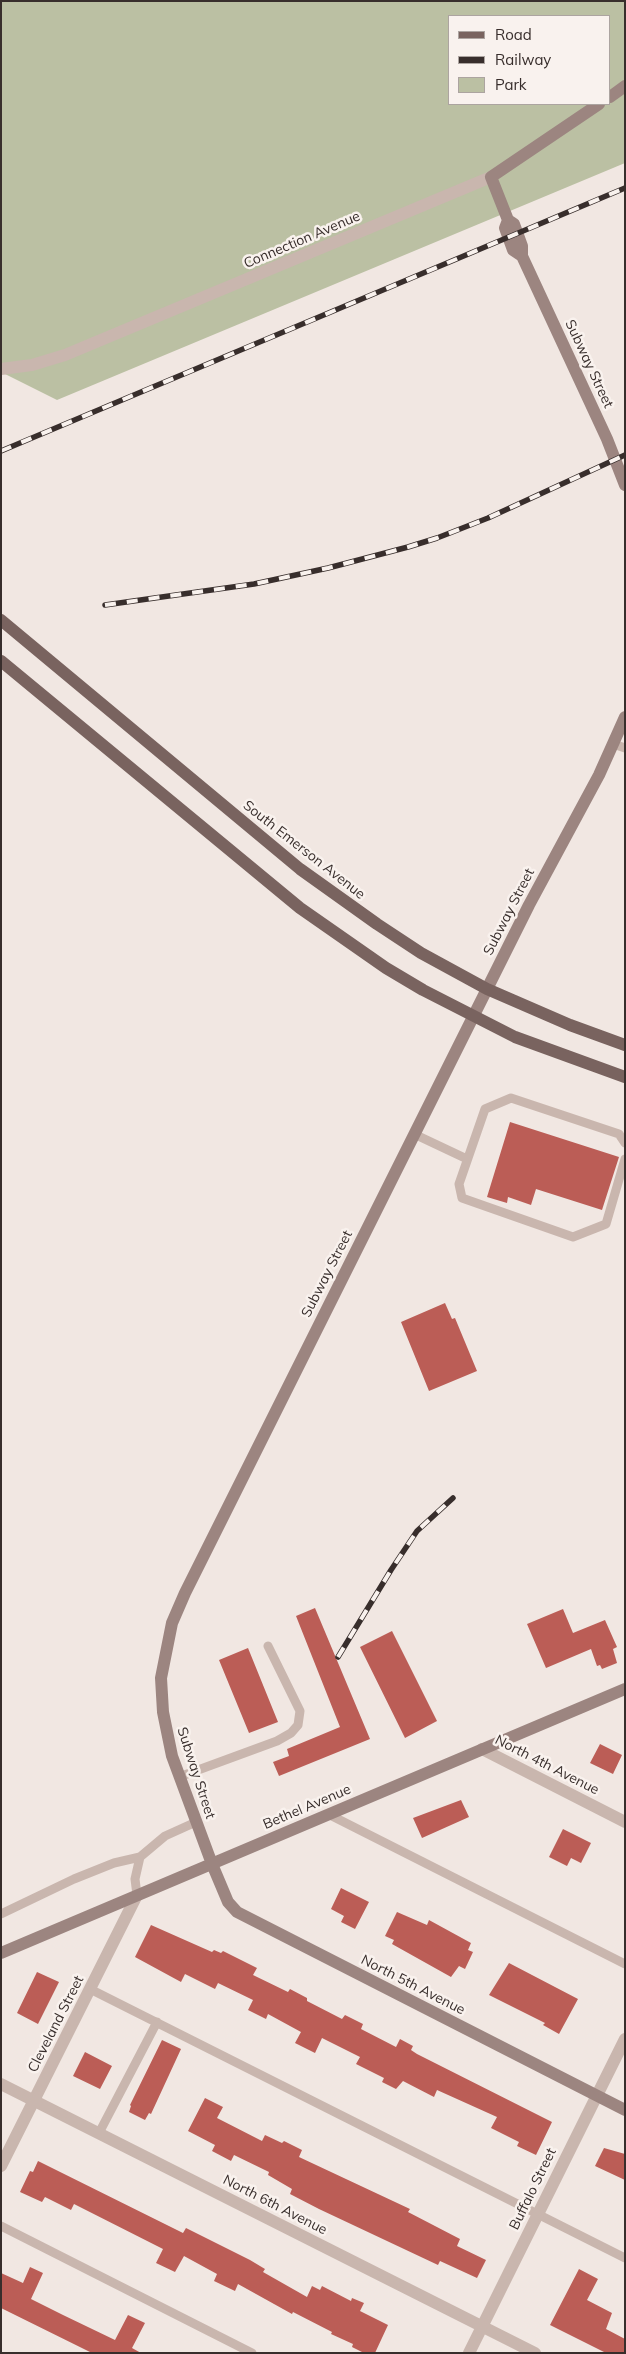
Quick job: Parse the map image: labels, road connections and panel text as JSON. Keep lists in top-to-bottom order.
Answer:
{
  "streets": {
    "main road": ["South Emerson Avenue"],
    "street": [
      "Connection Avenue",
      "Subway Street",
      "North 4th Avenue",
      "Bethel Avenue",
      "North 5th Avenue",
      "Cleveland Street",
      "Buffalo Street",
      "North 6th Avenue"
    ]
  },
  "crossings": [
    ["Connection Avenue", "Subway Street"],
    ["Subway Street", "South Emerson Avenue"],
    ["Subway Street", "Bethel Avenue"],
    ["Subway Street", "North 5th Avenue"],
    ["North 4th Avenue", "Bethel Avenue"],
    ["Bethel Avenue", "North 5th Avenue"],
    ["Bethel Avenue", "Cleveland Street"],
    ["North 5th Avenue", "Buffalo Street"],
    ["Cleveland Street", "North 6th Avenue"],
    ["Buffalo Street", "North 6th Avenue"]
  ],
  "legend": ["Road", "Railway", "Park"]
}
